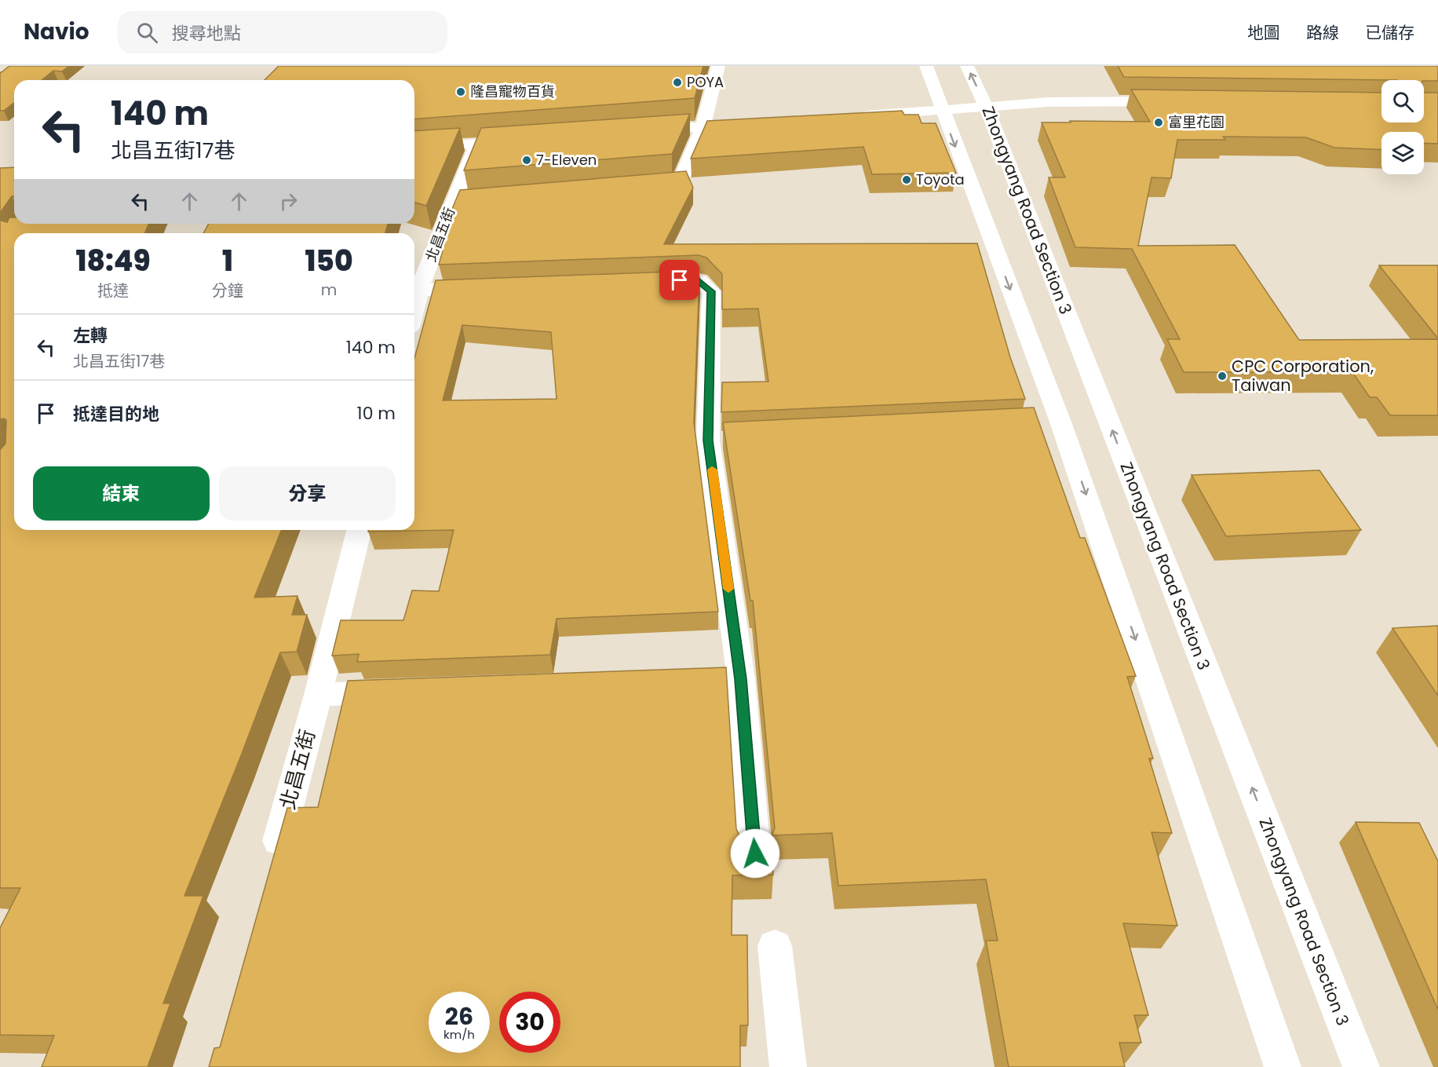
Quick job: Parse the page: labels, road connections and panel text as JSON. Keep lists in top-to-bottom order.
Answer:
{
  "streets": {
    "street": ["Zhongyang Road Section 3", "北昌五街"]
  },
  "places": [
    "POYA",
    "隆昌寵物百貨",
    "富里花園",
    "7-Eleven",
    "Toyota",
    "CPC Corporation, Taiwan"
  ],
  "page": {
    "header": "Navio",
    "search": "搜尋地點",
    "nav": ["地圖", "路線", "已儲存"],
    "turn": ["140 m", "北昌五街17巷"],
    "eta": [
      "18:49",
      "抵達",
      "1",
      "分鐘",
      "150",
      "m"
    ],
    "list": [
      {
        "name": "左轉",
        "note": "北昌五街17巷",
        "value": "140 m"
      },
      {
        "name": "抵達目的地",
        "value": "10 m"
      }
    ],
    "buttons": ["結束", "分享"],
    "speed": "26 km/h",
    "limit": "30"
  }
}
